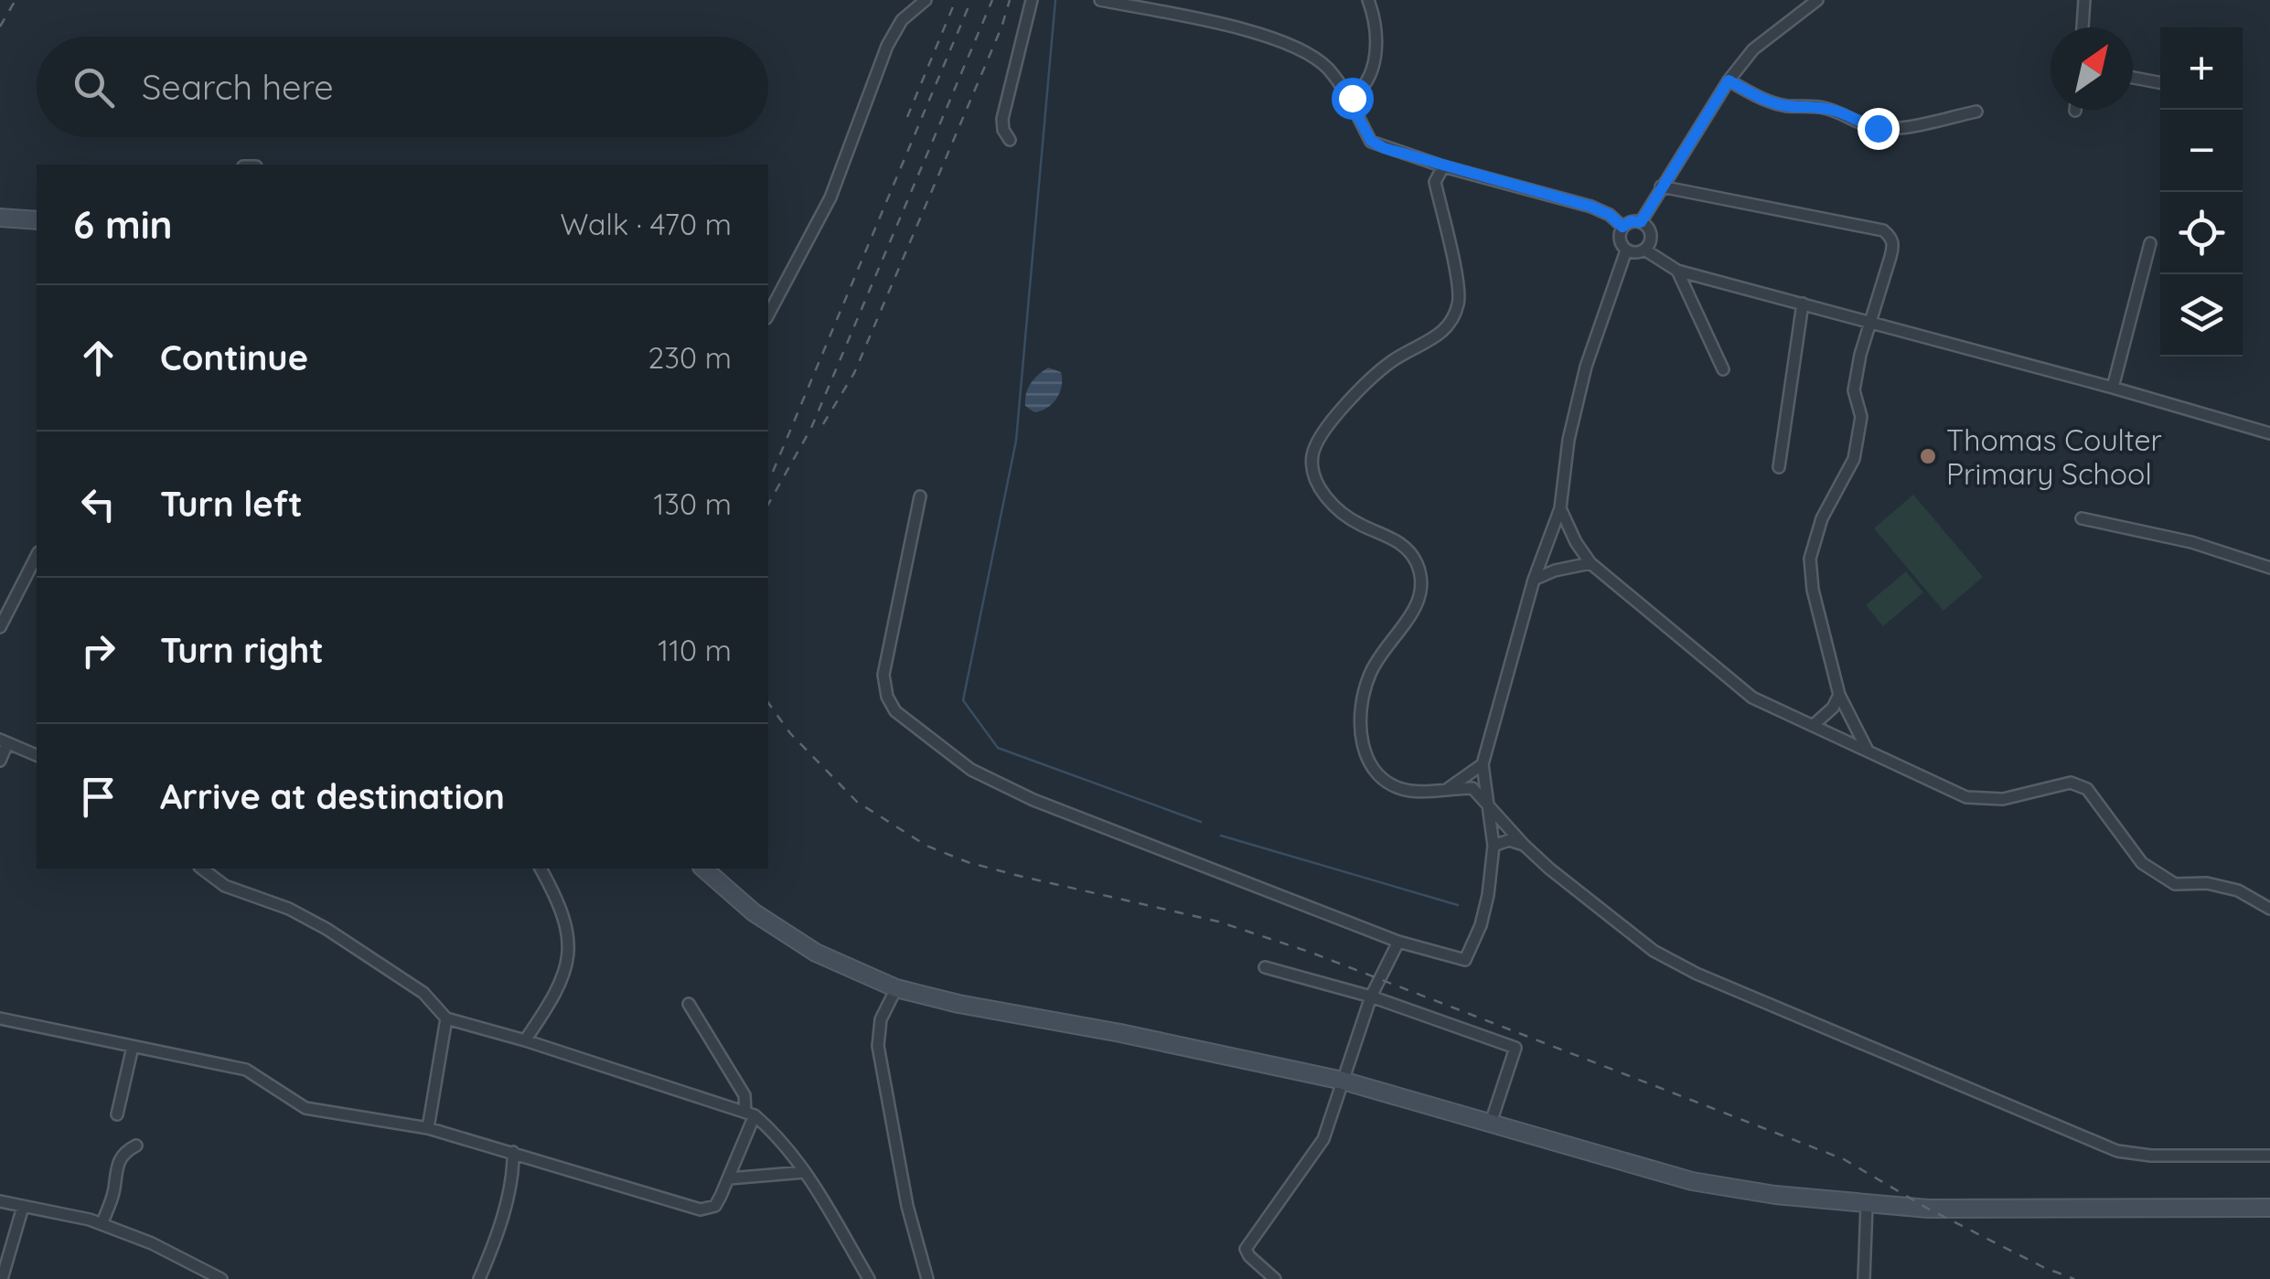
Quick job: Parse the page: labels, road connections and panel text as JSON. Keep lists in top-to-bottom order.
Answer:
{
  "places": ["Thomas Coulter Primary School"],
  "north": "top right",
  "page": {
    "map_buttons": ["+", "−"],
    "search": "Search here",
    "heading": ["6 min", "Walk · 470 m"],
    "list": [
      ["Continue", "230 m"],
      ["Turn left", "130 m"],
      ["Turn right", "110 m"],
      "Arrive at destination"
    ]
  }
}
